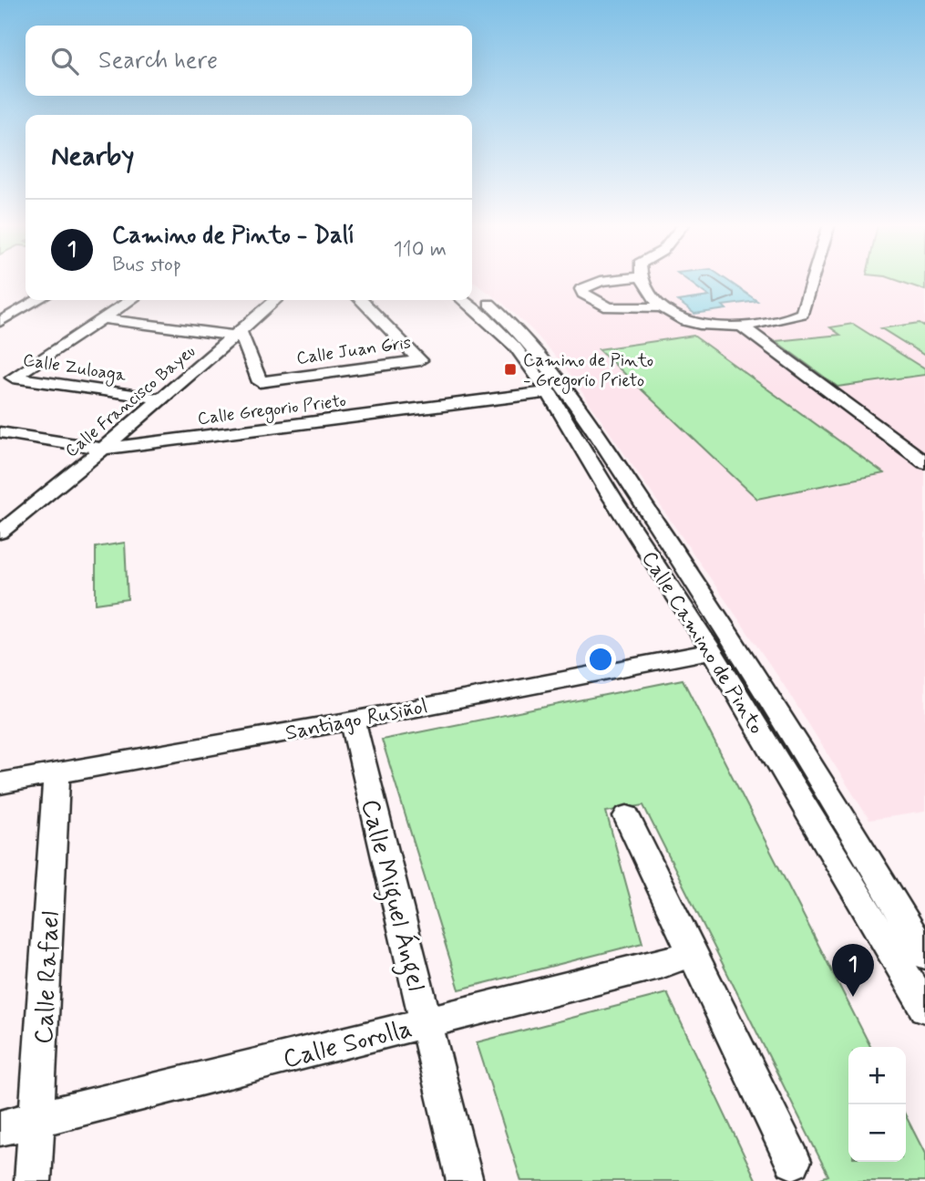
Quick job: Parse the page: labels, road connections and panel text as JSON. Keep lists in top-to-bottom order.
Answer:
{
  "streets": {
    "street": [
      "Calle Juan Gris",
      "Calle Zuloaga",
      "Calle Francisco Bayeu",
      "Calle Gregorio Prieto",
      "Calle Camino de Pinto",
      "Santiago Rusiñol",
      "Calle Miguel Ángel",
      "Calle Rafael",
      "Calle Sorolla"
    ]
  },
  "crossings": [
    ["Calle Juan Gris", "Calle Francisco Bayeu"],
    ["Calle Zuloaga", "Calle Francisco Bayeu"],
    ["Calle Francisco Bayeu", "Calle Gregorio Prieto"],
    ["Calle Gregorio Prieto", "Calle Camino de Pinto"],
    ["Calle Camino de Pinto", "Santiago Rusiñol"],
    ["Santiago Rusiñol", "Calle Miguel Ángel"],
    ["Santiago Rusiñol", "Calle Rafael"],
    ["Calle Miguel Ángel", "Calle Sorolla"],
    ["Calle Rafael", "Calle Sorolla"]
  ],
  "places": {
    "transit": ["Camino de Pinto - Gregorio Prieto"]
  },
  "page": {
    "search": "Search here",
    "heading": "Nearby",
    "list": [
      {
        "mark": "1",
        "name": "Camino de Pinto - Dalí",
        "note": "Bus stop",
        "value": "110 m"
      }
    ],
    "pins": "1",
    "map_buttons": ["+", "−"]
  }
}
